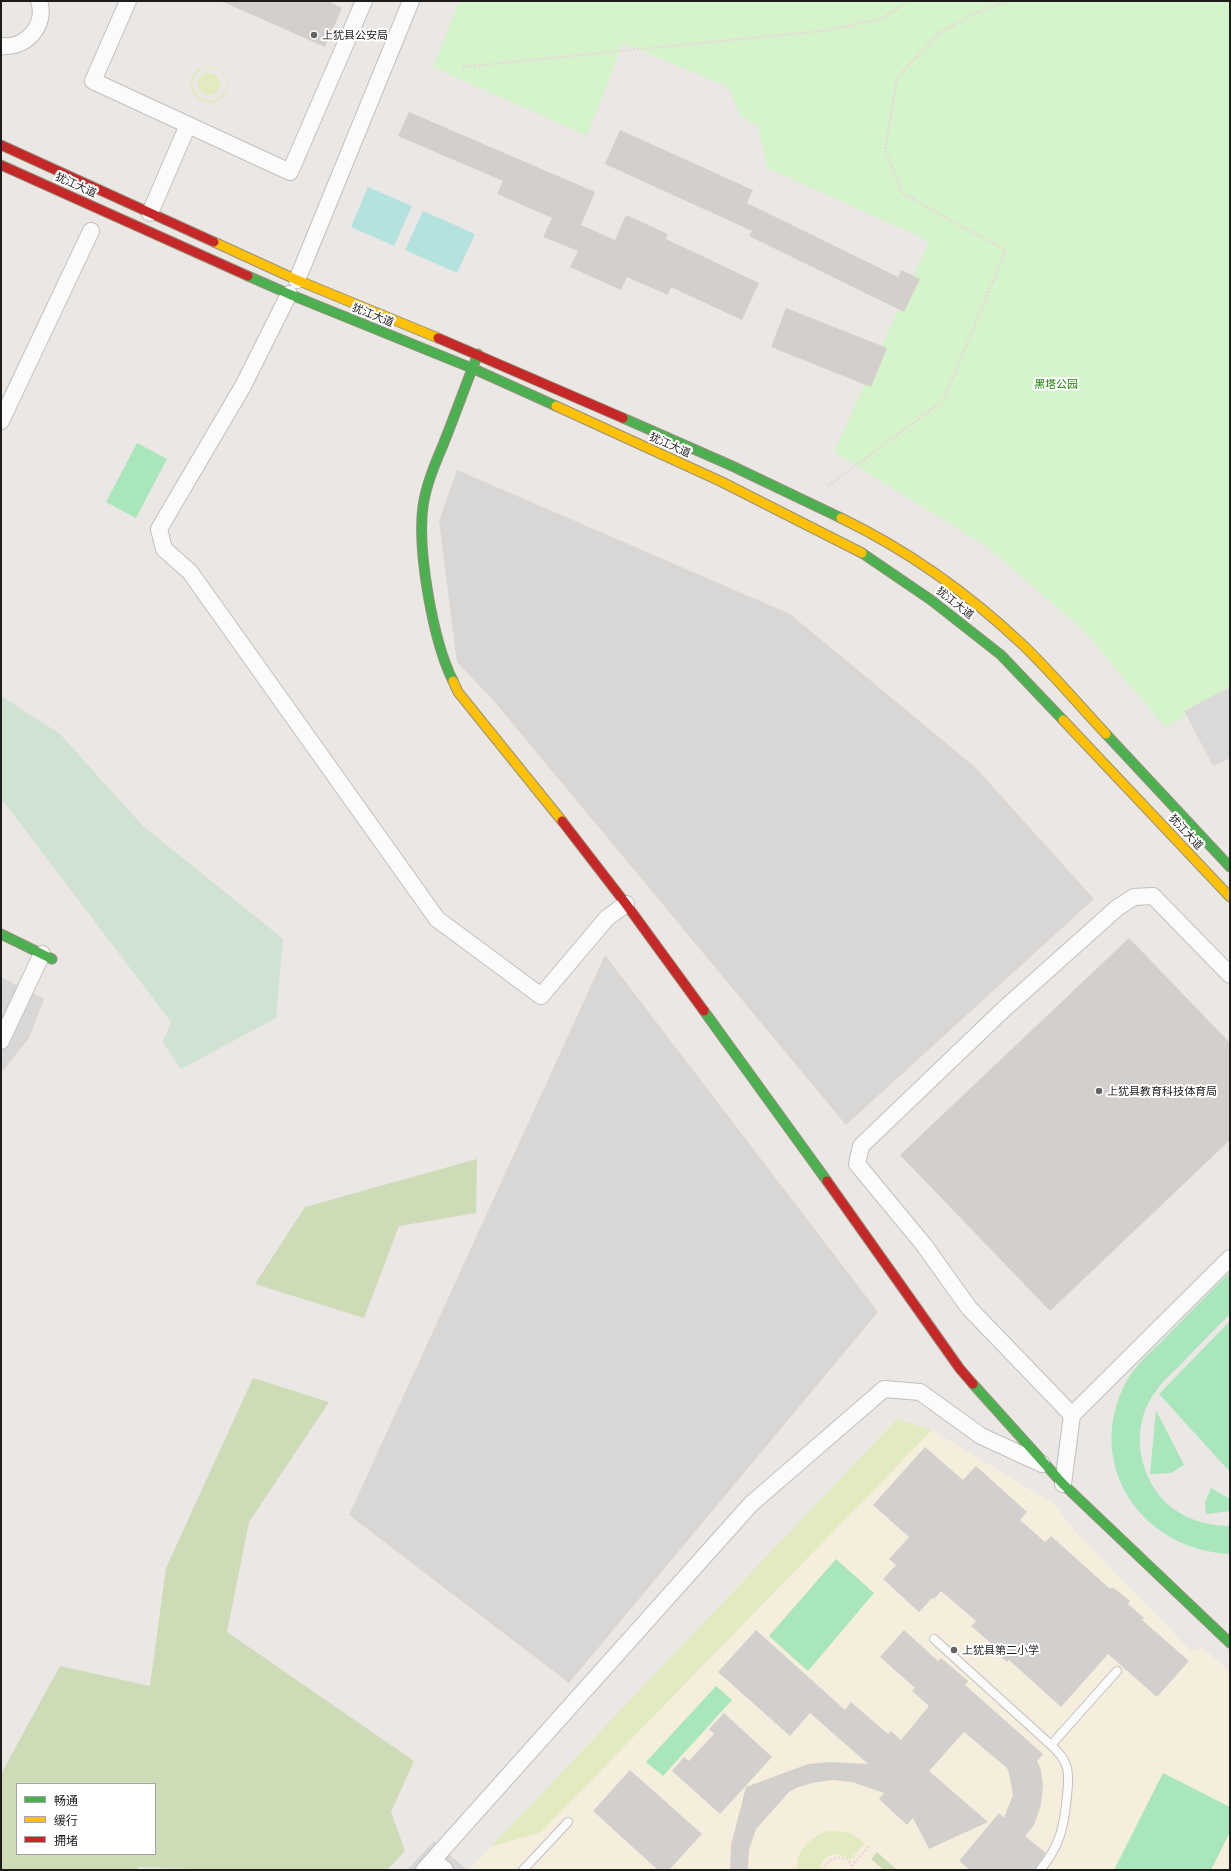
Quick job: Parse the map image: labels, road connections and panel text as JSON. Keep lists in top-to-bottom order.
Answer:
{
  "streets": {
    "main road": ["犹江大道"]
  },
  "parks": ["黑塔公园"],
  "places": ["上犹县公安局", "上犹县教育科技体育局", "上犹县第二小学"],
  "legend": ["畅通", "缓行", "拥堵"]
}
